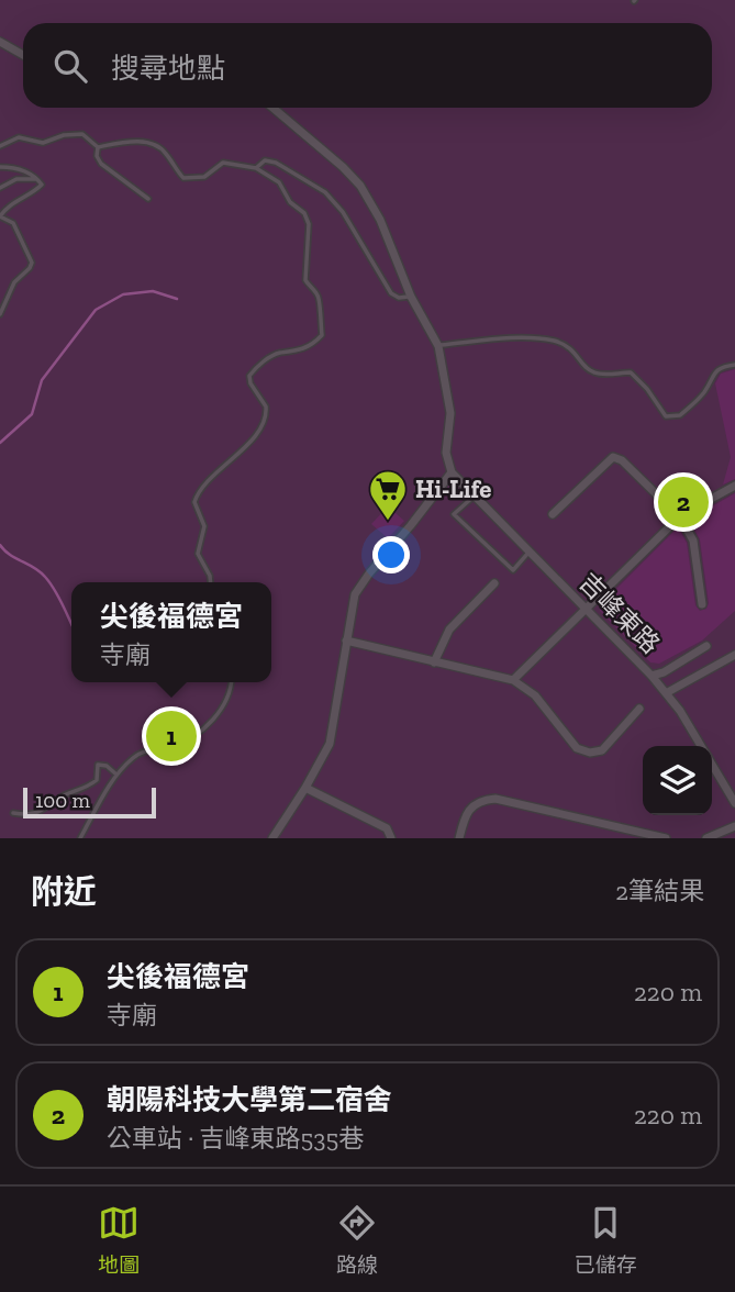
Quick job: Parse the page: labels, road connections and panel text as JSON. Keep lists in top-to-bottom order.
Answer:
{
  "streets": {
    "street": ["吉峰東路"]
  },
  "places": {
    "supermarket": ["Hi-Life"]
  },
  "scale_bar": "100 m",
  "page": {
    "search": "搜尋地點",
    "pins": ["2", "1"],
    "popup": ["尖後福德宮", "寺廟"],
    "scale": "100 m",
    "heading": ["附近", "2筆結果"],
    "list": [
      {
        "mark": "1",
        "name": "尖後福德宮",
        "note": "寺廟",
        "value": "220 m"
      },
      {
        "mark": "2",
        "name": "朝陽科技大學第二宿舍",
        "note": "公車站 · 吉峰東路535巷",
        "value": "220 m"
      }
    ],
    "nav": ["地圖", "路線", "已儲存"]
  }
}
